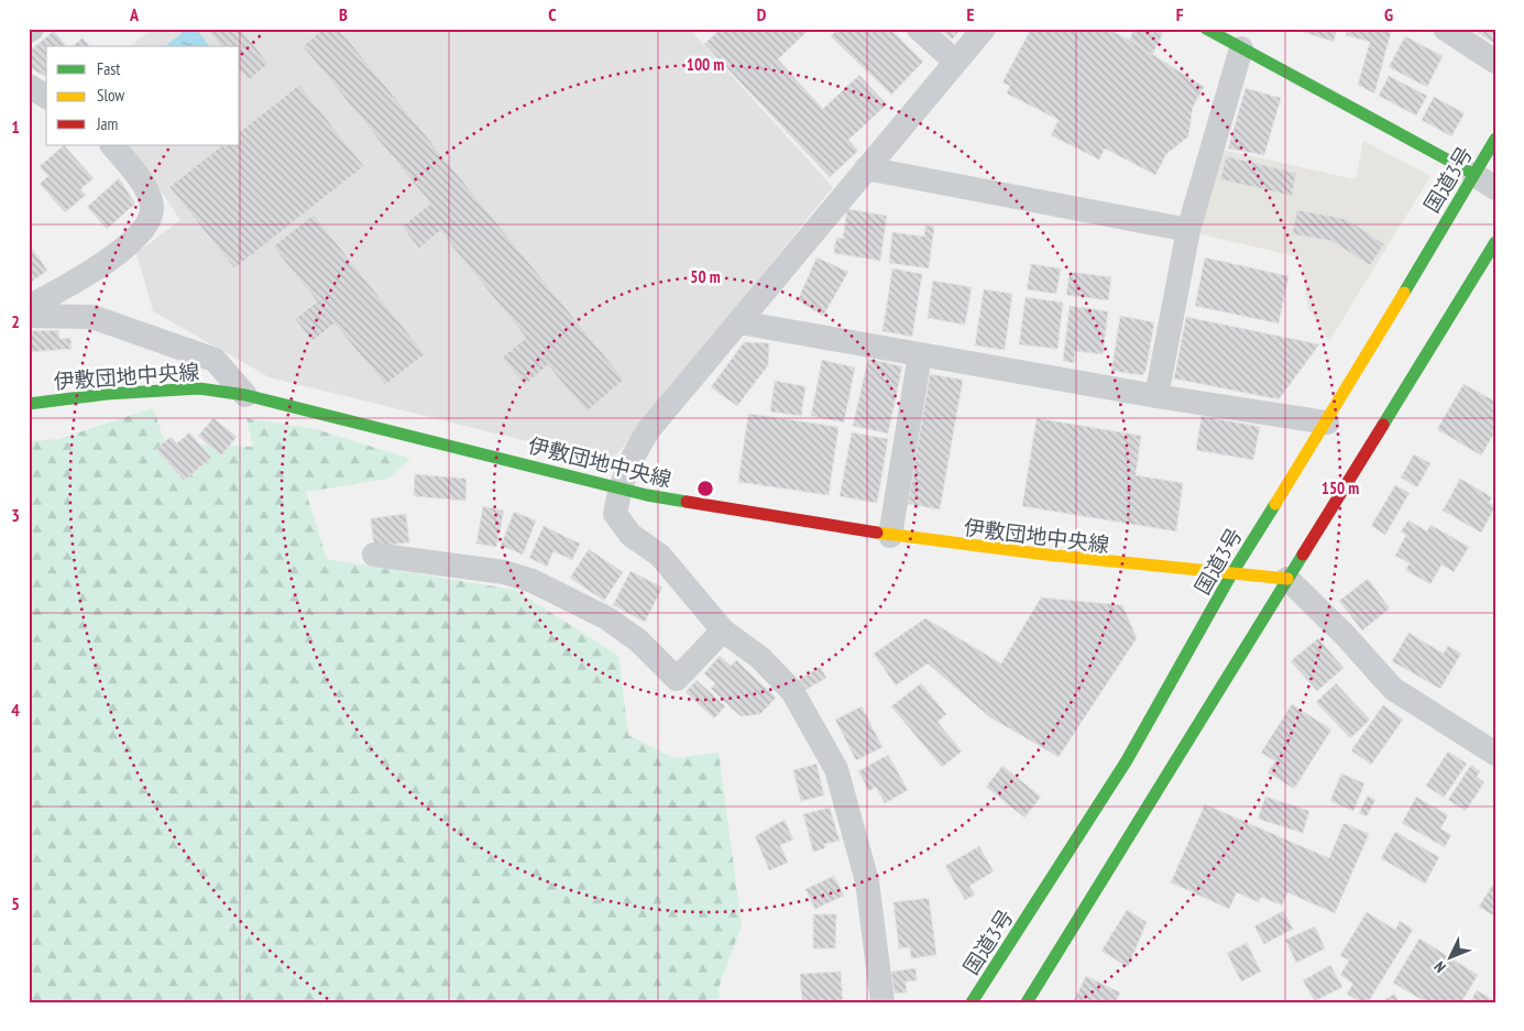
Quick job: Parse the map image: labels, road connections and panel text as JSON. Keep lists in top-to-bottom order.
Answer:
{
  "streets": {
    "main road": ["国道3号", "伊敷団地中央線"]
  },
  "crossings": [
    ["国道3号", "伊敷団地中央線"]
  ],
  "legend": ["Fast", "Slow", "Jam"],
  "north": "bottom left",
  "grid": {
    "columns": [
      "A",
      "B",
      "C",
      "D",
      "E",
      "F",
      "G"
    ],
    "rows": [
      "1",
      "2",
      "3",
      "4",
      "5"
    ]
  },
  "rings": ["100 m", "50 m", "150 m"]
}
